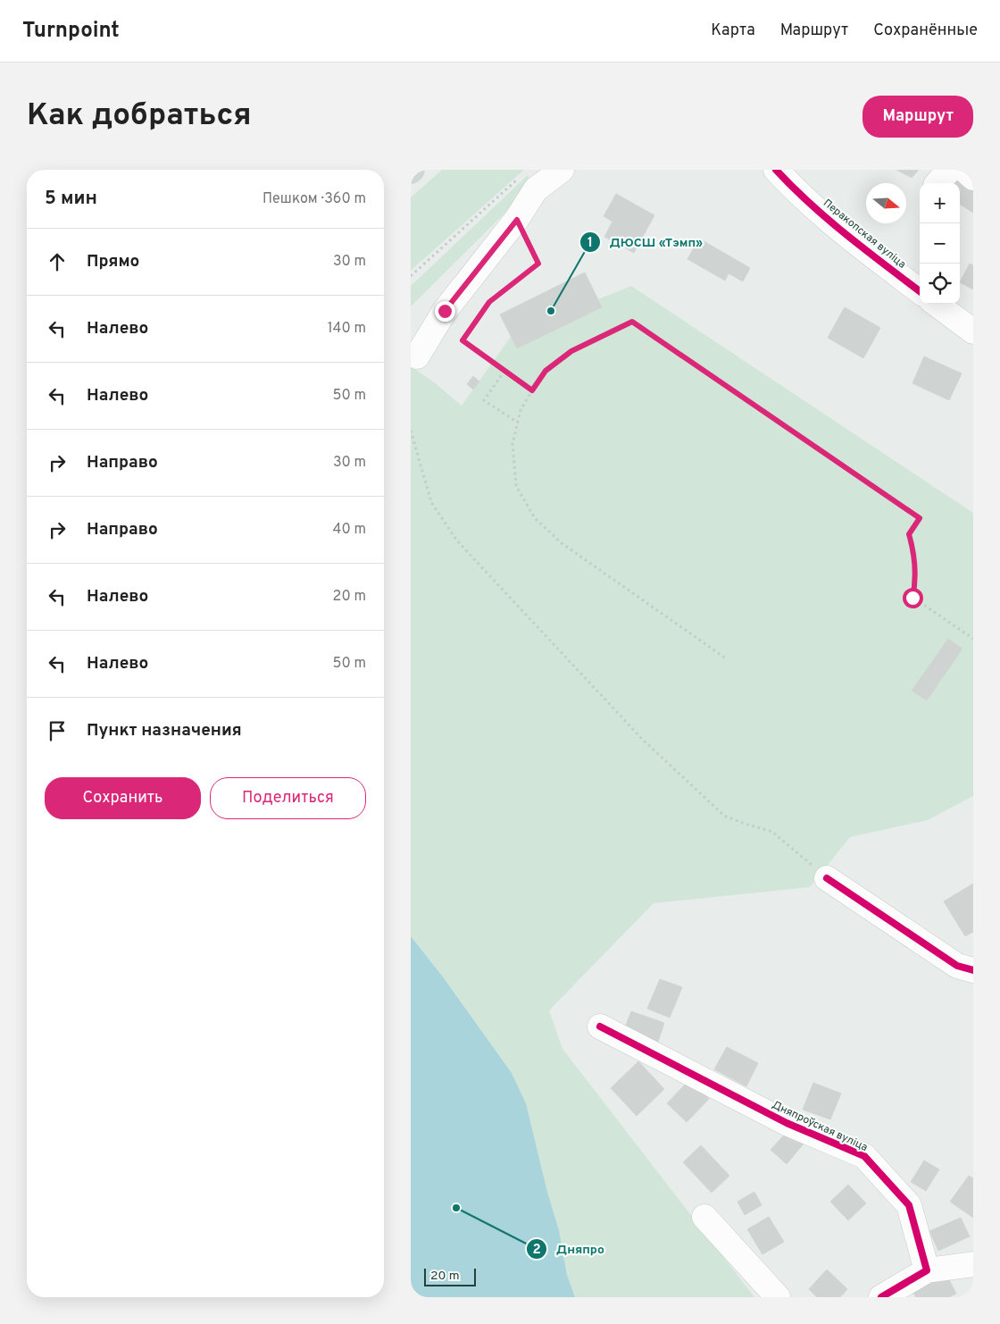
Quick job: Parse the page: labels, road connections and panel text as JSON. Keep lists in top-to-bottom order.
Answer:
{
  "streets": {
    "street": ["Перакопская вуліца", "Дняпроўская вуліца"]
  },
  "places": ["ДЮСШ «Тэмп»", "Дняпро"],
  "scale_bar": "20 m",
  "north": "right",
  "page": {
    "header": "Turnpoint",
    "nav": ["Карта", "Маршрут", "Сохранённые"],
    "buttons": [
      "Маршрут",
      ["Сохранить", "Поделиться"]
    ],
    "title": "Как добраться",
    "heading": ["5 мин", "Пешком · 360 m"],
    "map_buttons": ["+", "−"],
    "list": [
      ["Прямо", "30 m"],
      ["Налево", "140 m"],
      ["Налево", "50 m"],
      ["Направо", "30 m"],
      ["Направо", "40 m"],
      ["Налево", "20 m"],
      ["Налево", "50 m"],
      "Пункт назначения"
    ],
    "scale": "20 m"
  }
}
